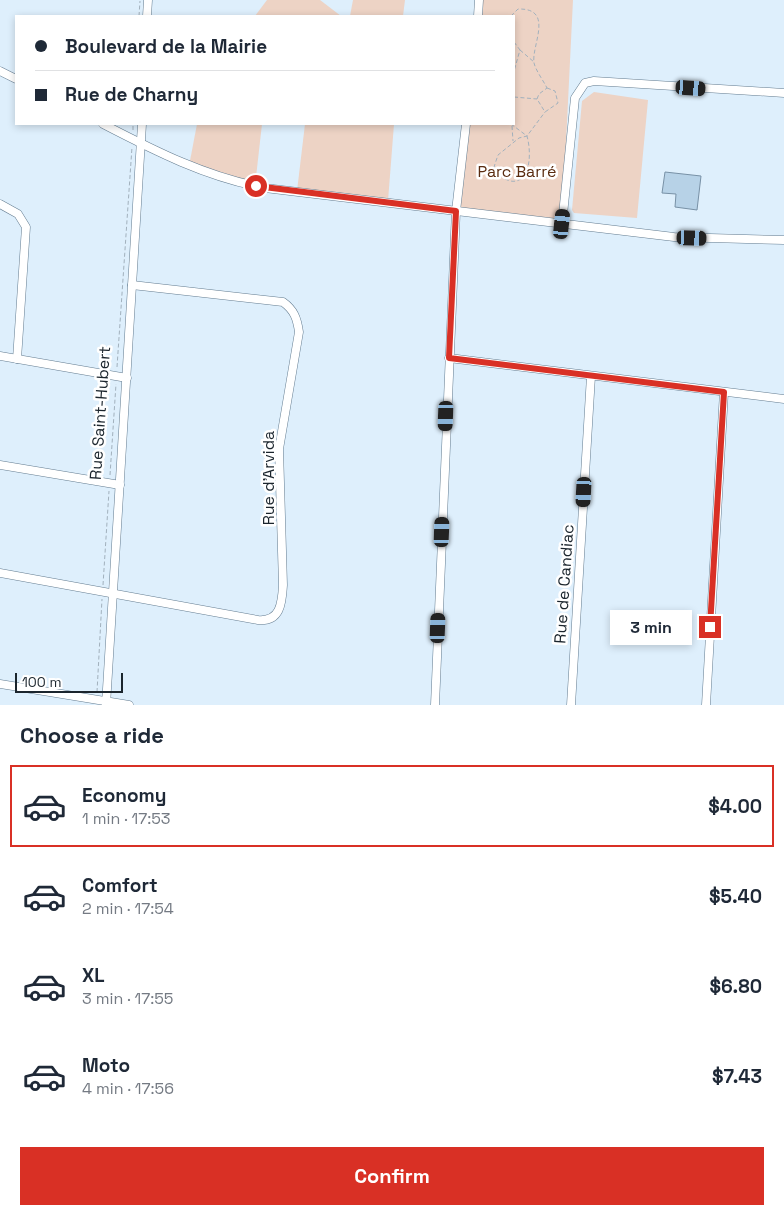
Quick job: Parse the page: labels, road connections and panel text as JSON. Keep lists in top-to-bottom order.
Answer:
{
  "streets": {
    "street": ["Rue Saint-Hubert", "Rue d'Arvida", "Rue de Candiac"]
  },
  "crossings": [
    ["Rue Saint-Hubert", "Rue d'Arvida"]
  ],
  "parks": ["Parc Barré"],
  "scale_bar": "100 m",
  "page": {
    "banner": ["Boulevard de la Mairie", "Rue de Charny"],
    "bubble": "3 min",
    "scale": "100 m",
    "heading": "Choose a ride",
    "list": [
      {
        "name": "Economy",
        "note": "1 min · 17:53",
        "value": "$4.00"
      },
      {
        "name": "Comfort",
        "note": "2 min · 17:54",
        "value": "$5.40"
      },
      {
        "name": "XL",
        "note": "3 min · 17:55",
        "value": "$6.80"
      },
      {
        "name": "Moto",
        "note": "4 min · 17:56",
        "value": "$7.43"
      }
    ],
    "buttons": "Confirm"
  }
}
